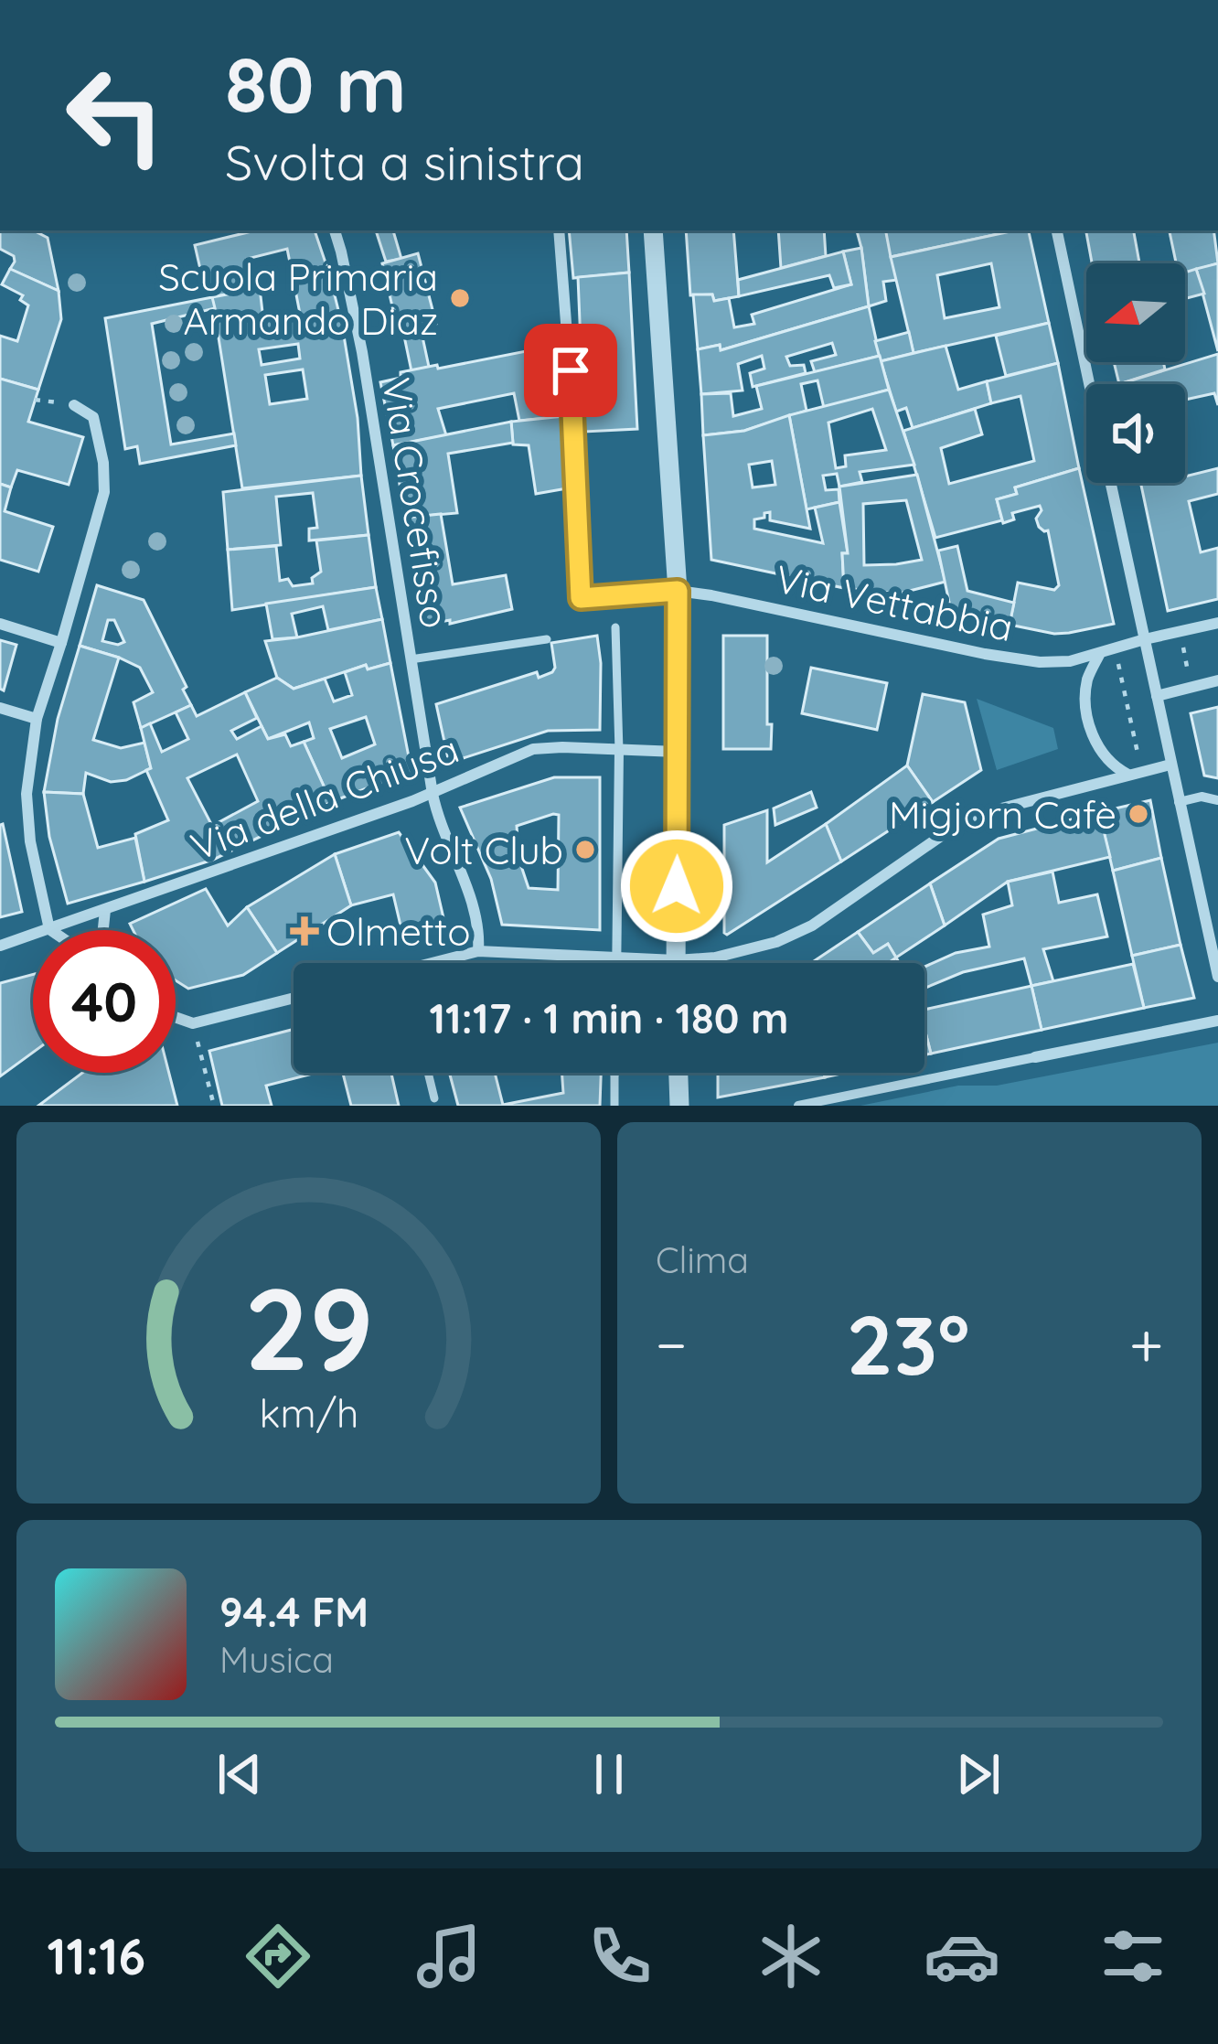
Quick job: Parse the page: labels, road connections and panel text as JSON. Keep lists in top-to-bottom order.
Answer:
{
  "streets": {
    "street": ["Via Crocefisso", "Via Vettabbia", "Via della Chiusa"]
  },
  "crossings": [
    ["Via Crocefisso", "Via della Chiusa"]
  ],
  "places": {
    "other": ["Scuola Primaria Armando Diaz", "Migjorn Cafè", "Volt Club"],
    "health": ["Olmetto"]
  },
  "north": "left",
  "page": {
    "turn": ["80 m", "Svolta a sinistra"],
    "limit": "40",
    "trip": "11:17 · 1 min · 180 m",
    "tile": "Clima",
    "heat": ["−", "23°", "+"],
    "song": ["94.4 FM", "Musica"],
    "tabs": "11:16",
    "gauge": ["29", "km/h"]
  }
}
